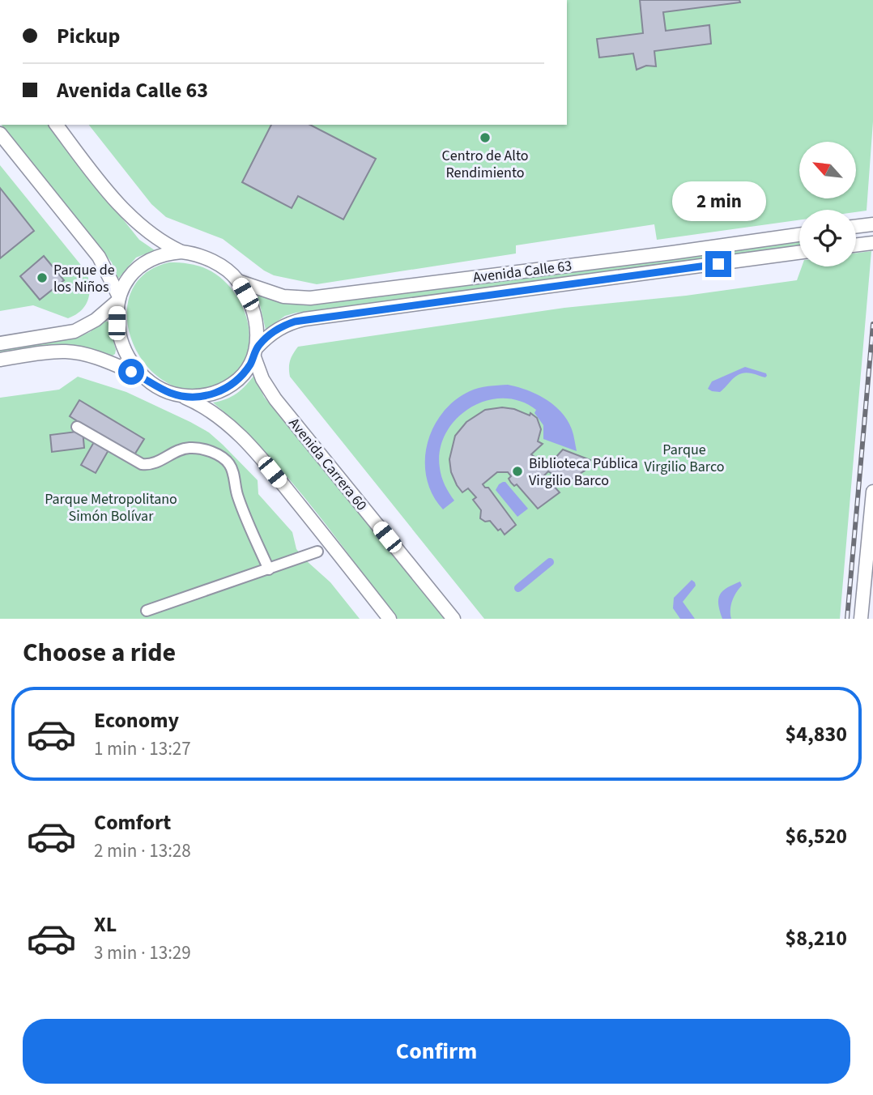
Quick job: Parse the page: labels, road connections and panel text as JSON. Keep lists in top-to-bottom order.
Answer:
{
  "streets": {
    "main road": ["Avenida Calle 63", "Avenida Carrera 60"]
  },
  "crossings": [
    ["Avenida Calle 63", "Avenida Carrera 60"]
  ],
  "parks": ["Parque Virgilio Barco", "Parque Metropolitano Simón Bolívar"],
  "places": ["Centro de Alto Rendimiento", "Parque de los Niños", "Biblioteca Pública Virgilio Barco"],
  "north": "top left",
  "page": {
    "banner": ["Pickup", "Avenida Calle 63"],
    "bubble": "2 min",
    "heading": "Choose a ride",
    "list": [
      {
        "name": "Economy",
        "note": "1 min · 13:27",
        "value": "$4,830"
      },
      {
        "name": "Comfort",
        "note": "2 min · 13:28",
        "value": "$6,520"
      },
      {
        "name": "XL",
        "note": "3 min · 13:29",
        "value": "$8,210"
      }
    ],
    "buttons": "Confirm"
  }
}
